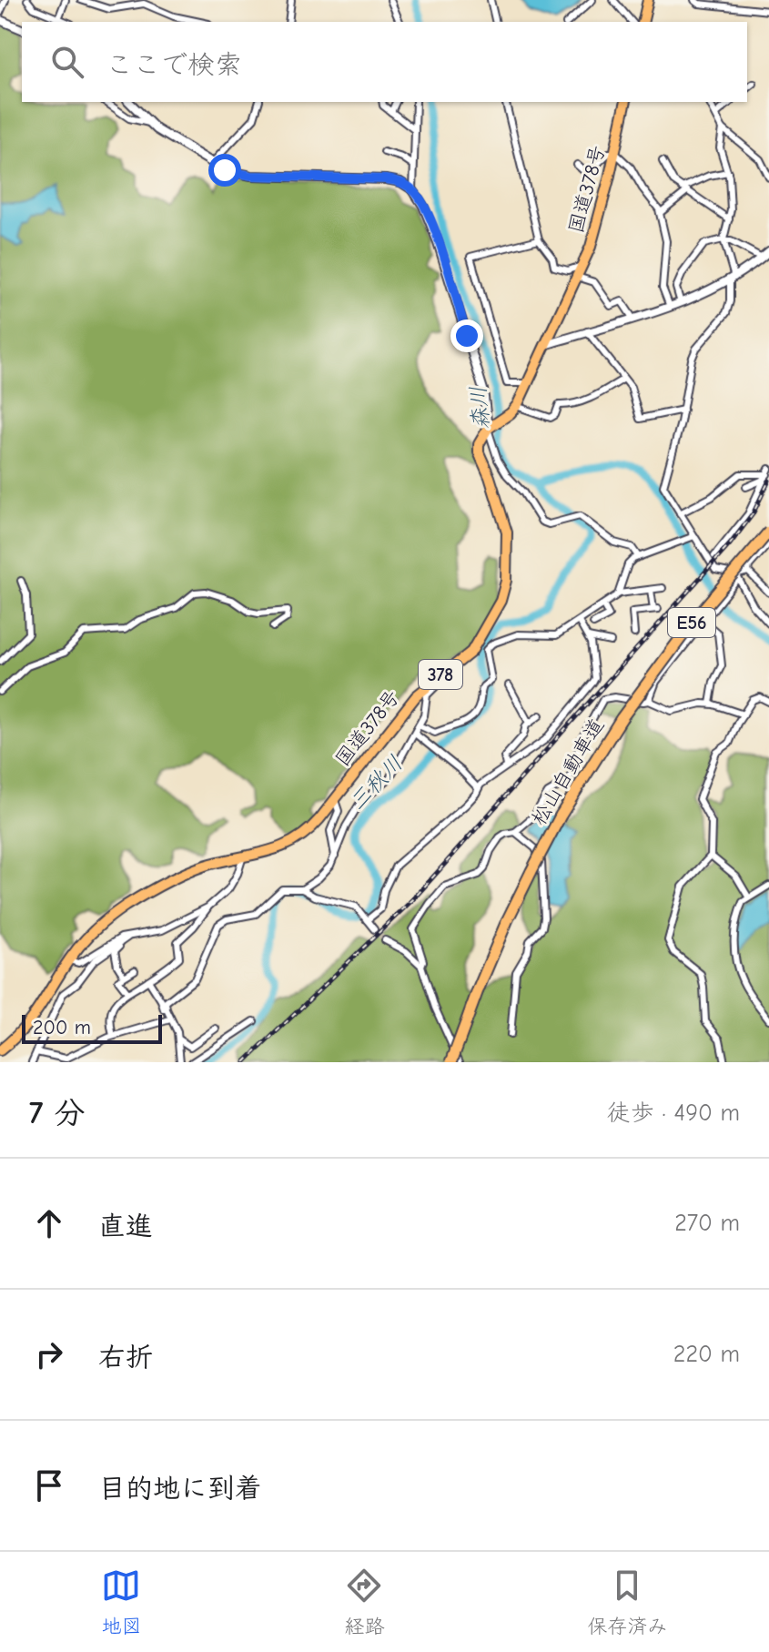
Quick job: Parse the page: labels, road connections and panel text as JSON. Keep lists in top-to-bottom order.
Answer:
{
  "streets": {
    "highway": [
      "国道378号",
      "E56",
      "378",
      "松山自動車道"
    ]
  },
  "water": ["森川", "三秋川"],
  "scale_bar": "200 m",
  "page": {
    "search": "ここで検索",
    "scale": "200 m",
    "heading": ["7 分", "徒歩 · 490 m"],
    "list": [
      ["直進", "270 m"],
      ["右折", "220 m"],
      "目的地に到着"
    ],
    "nav": ["地図", "経路", "保存済み"]
  }
}
